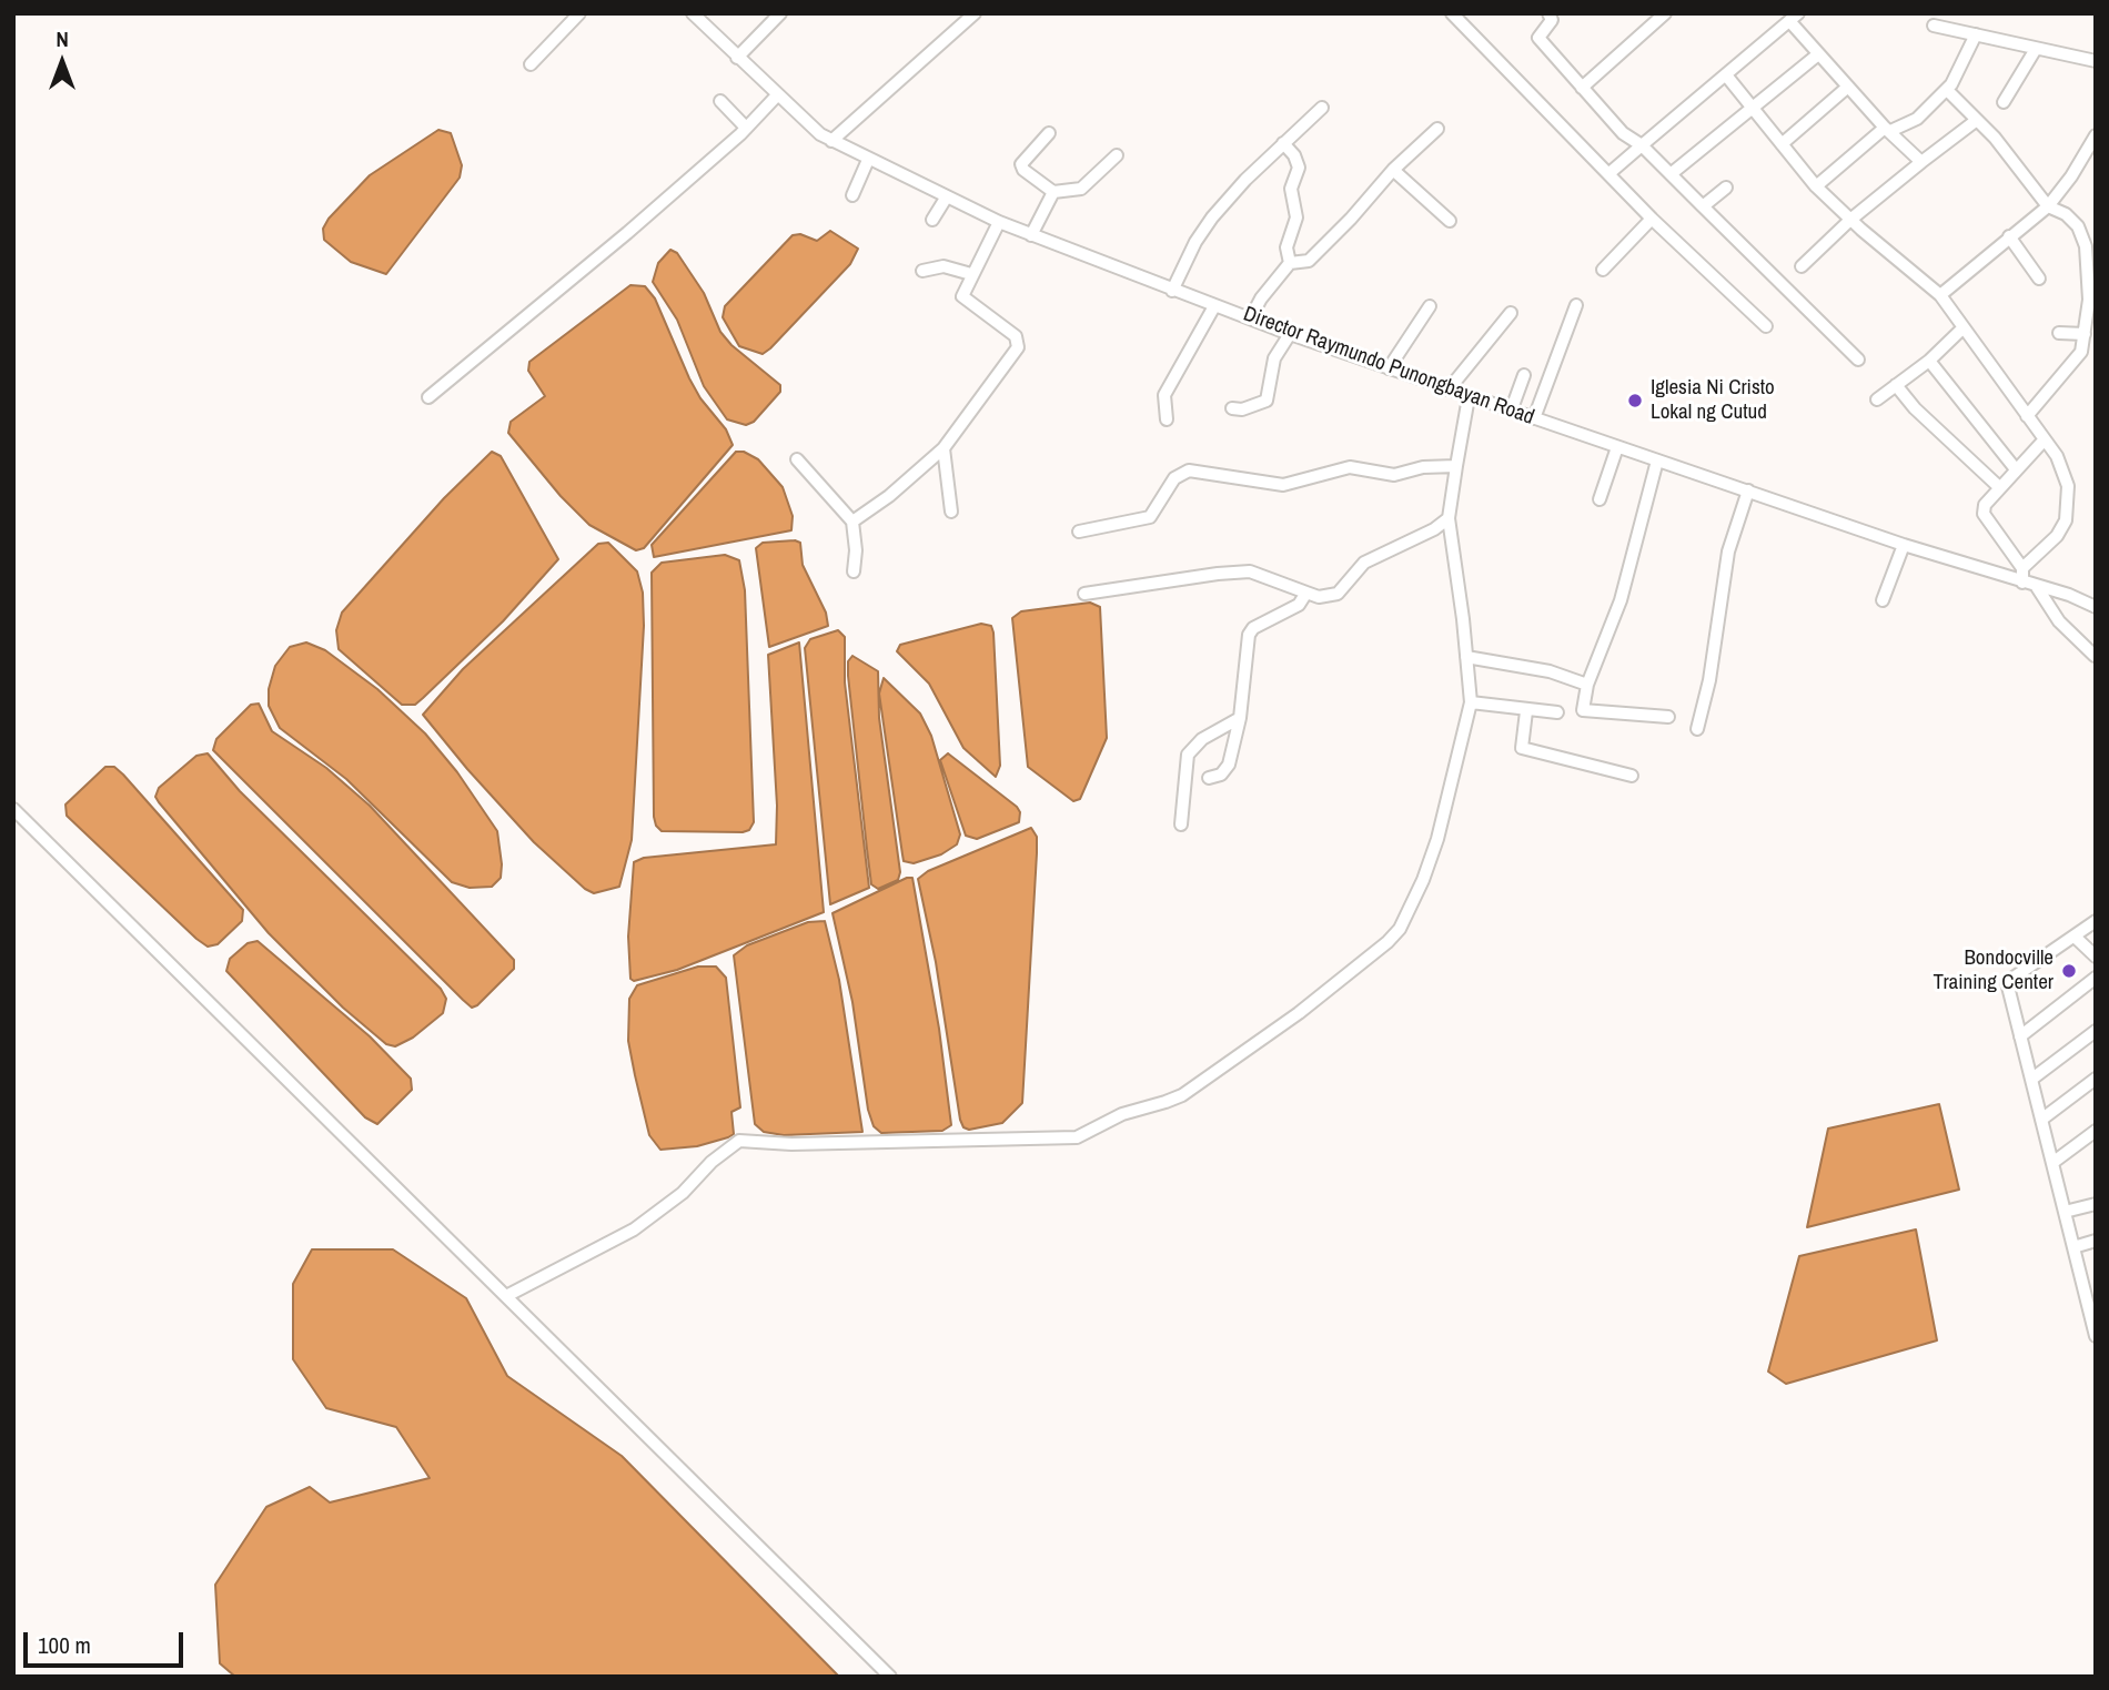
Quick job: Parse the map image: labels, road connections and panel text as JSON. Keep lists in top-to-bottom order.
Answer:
{
  "streets": {
    "street": ["Director Raymundo Punongbayan Road"]
  },
  "places": ["Iglesia Ni Cristo Lokal ng Cutud", "Bondocville Training Center"],
  "scale_bar": "100 m",
  "north": "top"
}
